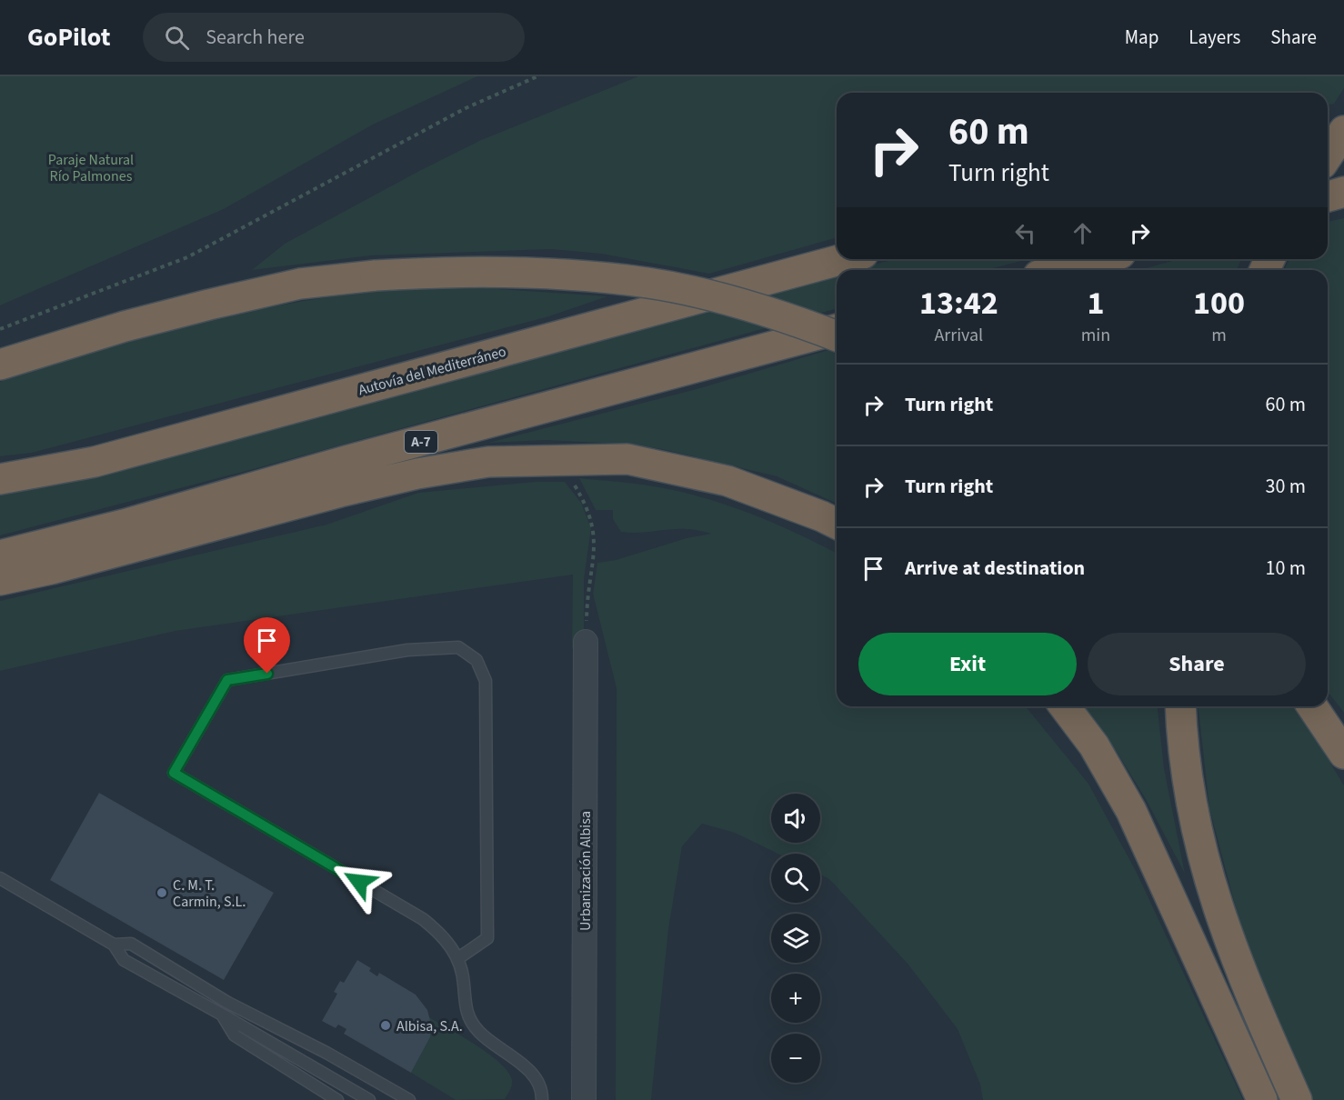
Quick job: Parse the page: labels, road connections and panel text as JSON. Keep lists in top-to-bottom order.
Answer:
{
  "streets": {
    "highway": ["Autovía del Mediterráneo", "A-7"],
    "street": ["Urbanización Albisa"]
  },
  "parks": ["Paraje Natural Río Palmones"],
  "places": ["C. M. T. Carmin, S.L.", "Albisa, S.A."],
  "page": {
    "header": "GoPilot",
    "search": "Search here",
    "nav": ["Map", "Layers", "Share"],
    "turn": ["60 m", "Turn right"],
    "eta": [
      "13:42",
      "Arrival",
      "1",
      "min",
      "100",
      "m"
    ],
    "list": [
      {
        "name": "Turn right",
        "value": "60 m"
      },
      {
        "name": "Turn right",
        "value": "30 m"
      },
      {
        "name": "Arrive at destination",
        "value": "10 m"
      }
    ],
    "buttons": ["Exit", "Share"],
    "map_buttons": ["+", "−"]
  }
}
